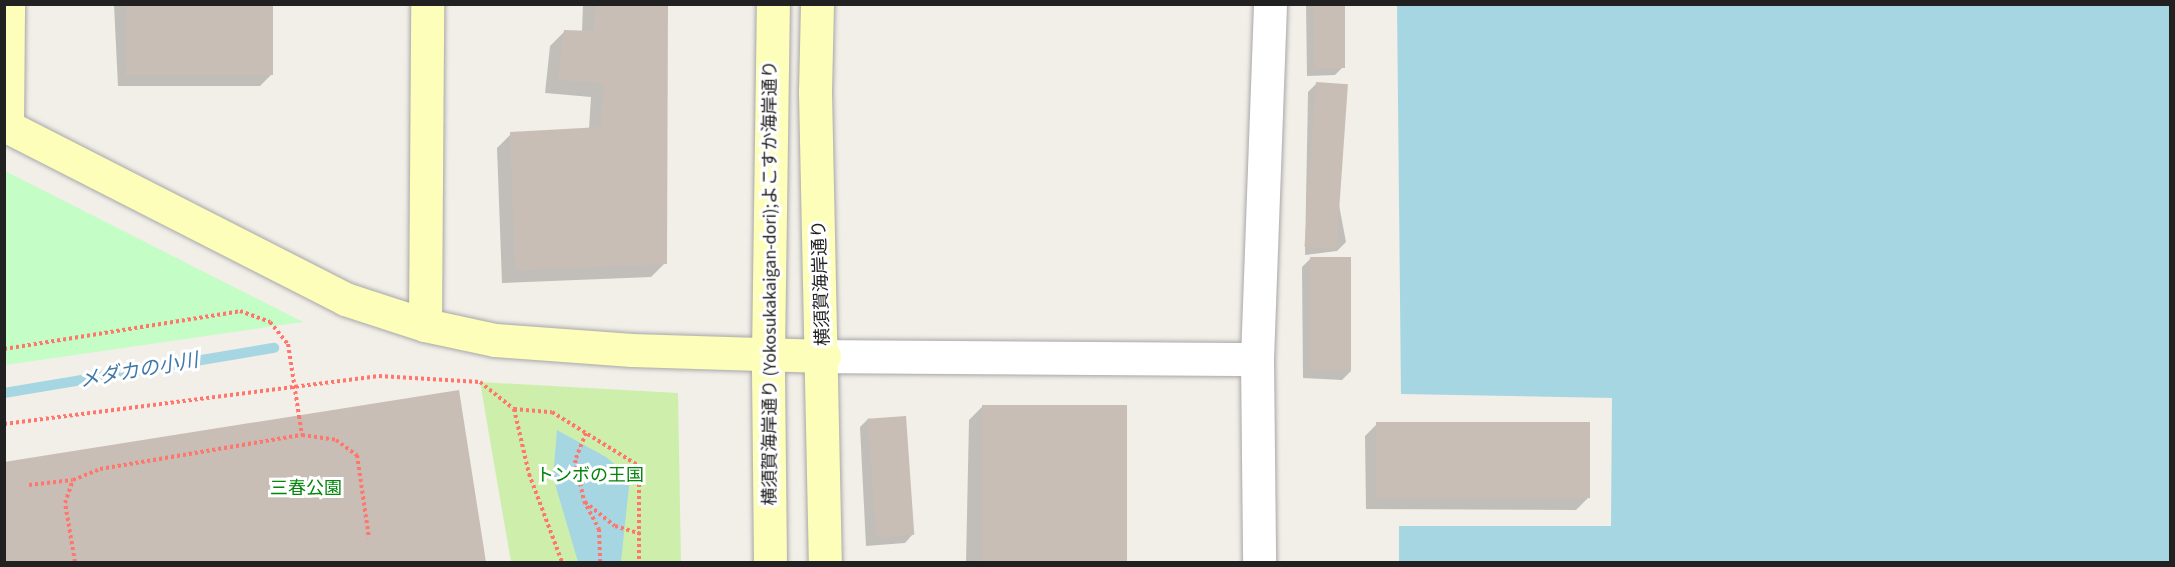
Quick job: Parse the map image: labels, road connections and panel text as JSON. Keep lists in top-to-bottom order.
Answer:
{
  "streets": {
    "street": ["横須賀海岸通り (Yokosukakaigan-dori);よこすか海岸通り", "横須賀海岸通り"]
  },
  "water": ["メダカの小川"],
  "parks": ["トンボの王国", "三春公園"]
}
